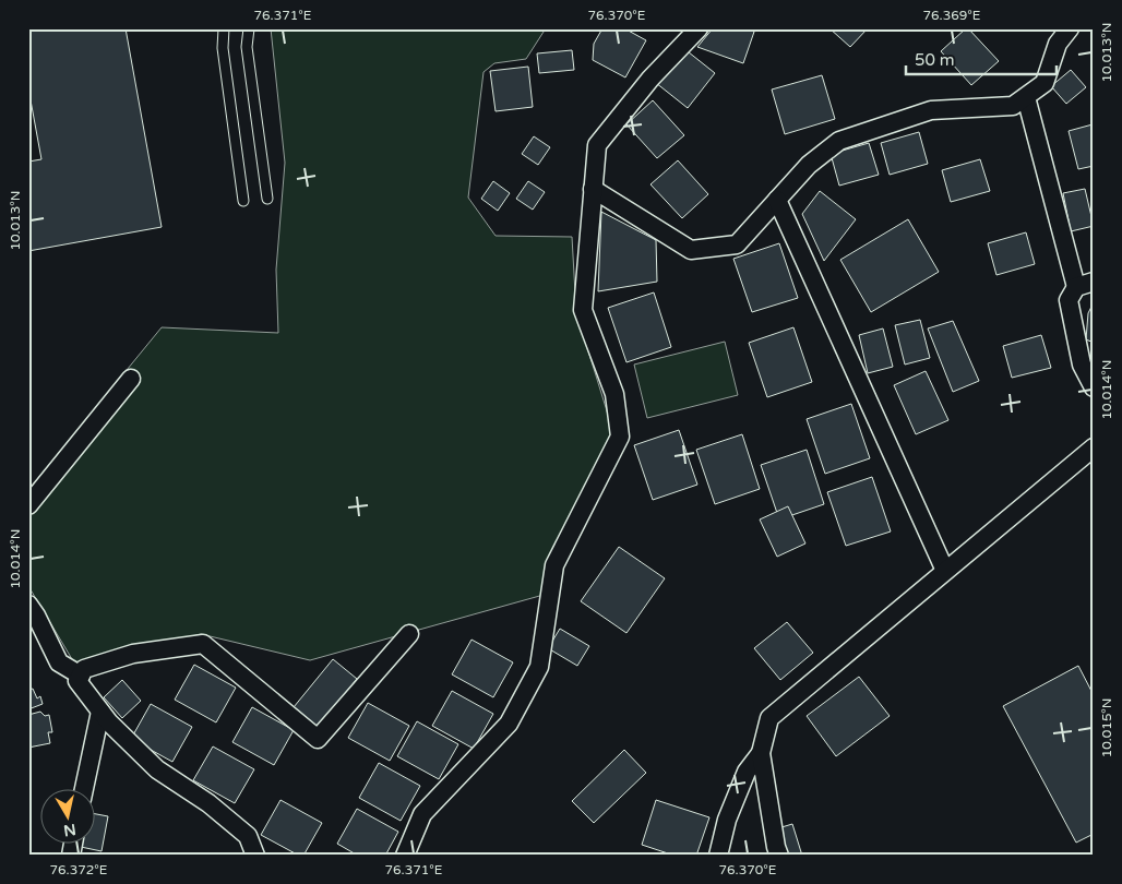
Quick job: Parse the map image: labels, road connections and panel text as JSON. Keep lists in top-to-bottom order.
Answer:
{
  "scale_bar": "50 m",
  "north": "bottom",
  "coordinates": [
    "76.371°E",
    "76.370°E",
    "76.369°E",
    "10.013°N",
    "10.014°N",
    "10.015°N",
    "76.372°E"
  ]
}
